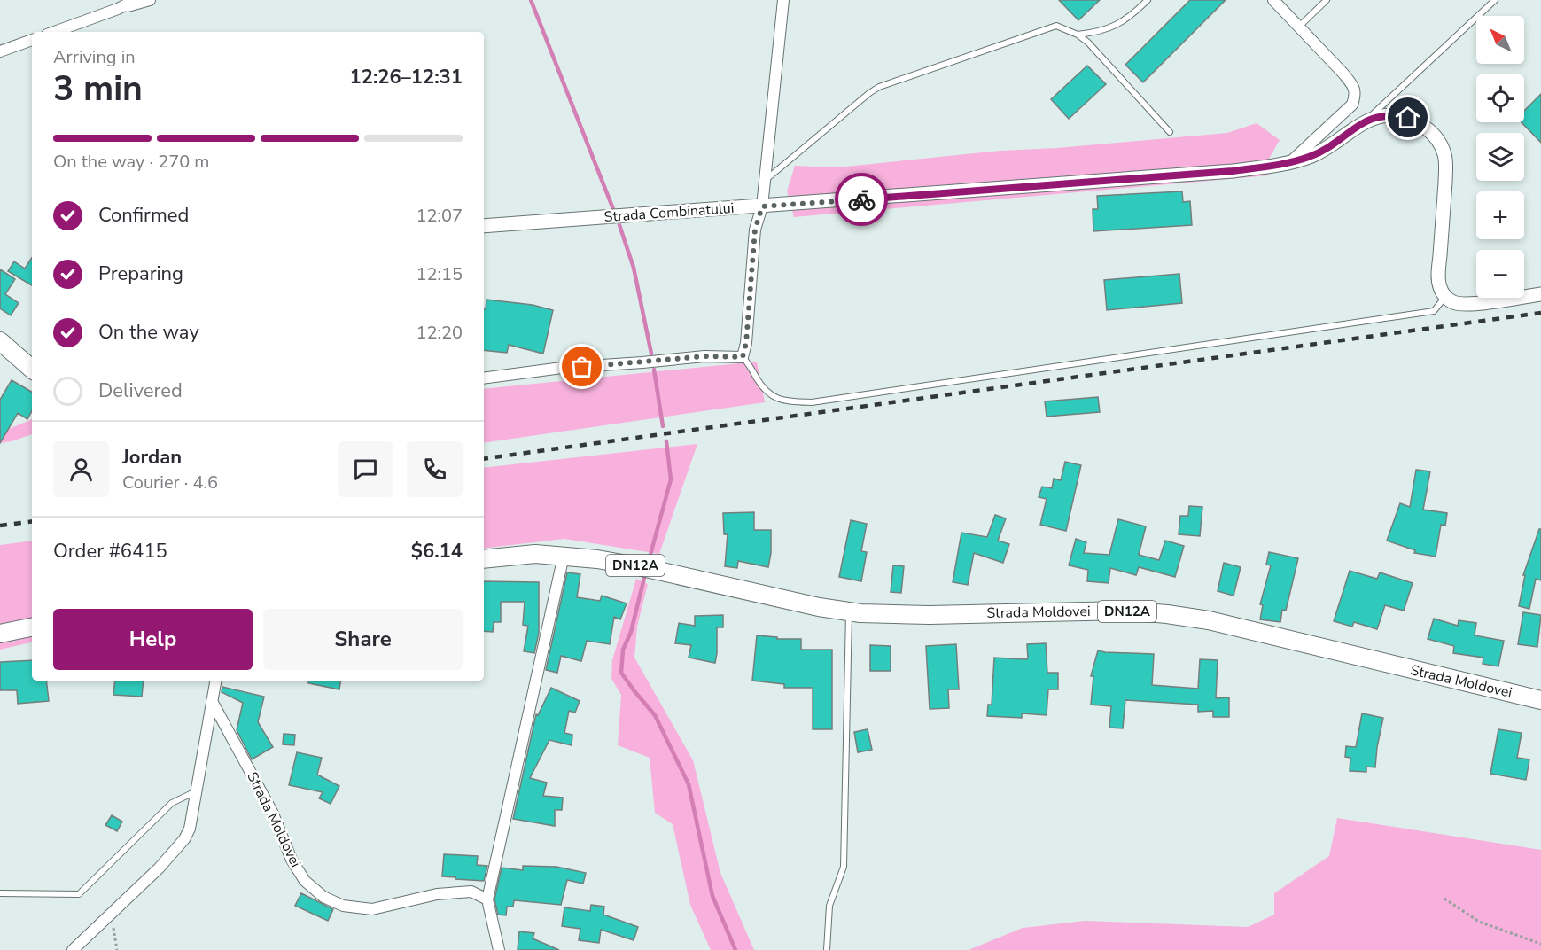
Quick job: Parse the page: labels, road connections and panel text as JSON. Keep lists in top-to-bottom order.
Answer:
{
  "streets": {
    "main road": ["DN12A", "Strada Moldovei"],
    "street": ["Strada Combinatului"]
  },
  "north": "top left",
  "page": {
    "map_buttons": ["+", "−"],
    "heading": ["3 min", "Arriving in", "12:26–12:31"],
    "panel": [
      "Jordan",
      "Courier · 4.6",
      "Order #6415",
      "$6.14"
    ],
    "bar": "On the way · 270 m",
    "list": [
      ["Confirmed", "12:07"],
      ["Preparing", "12:15"],
      ["On the way", "12:20"],
      "Delivered"
    ],
    "buttons": ["Help", "Share"]
  }
}
